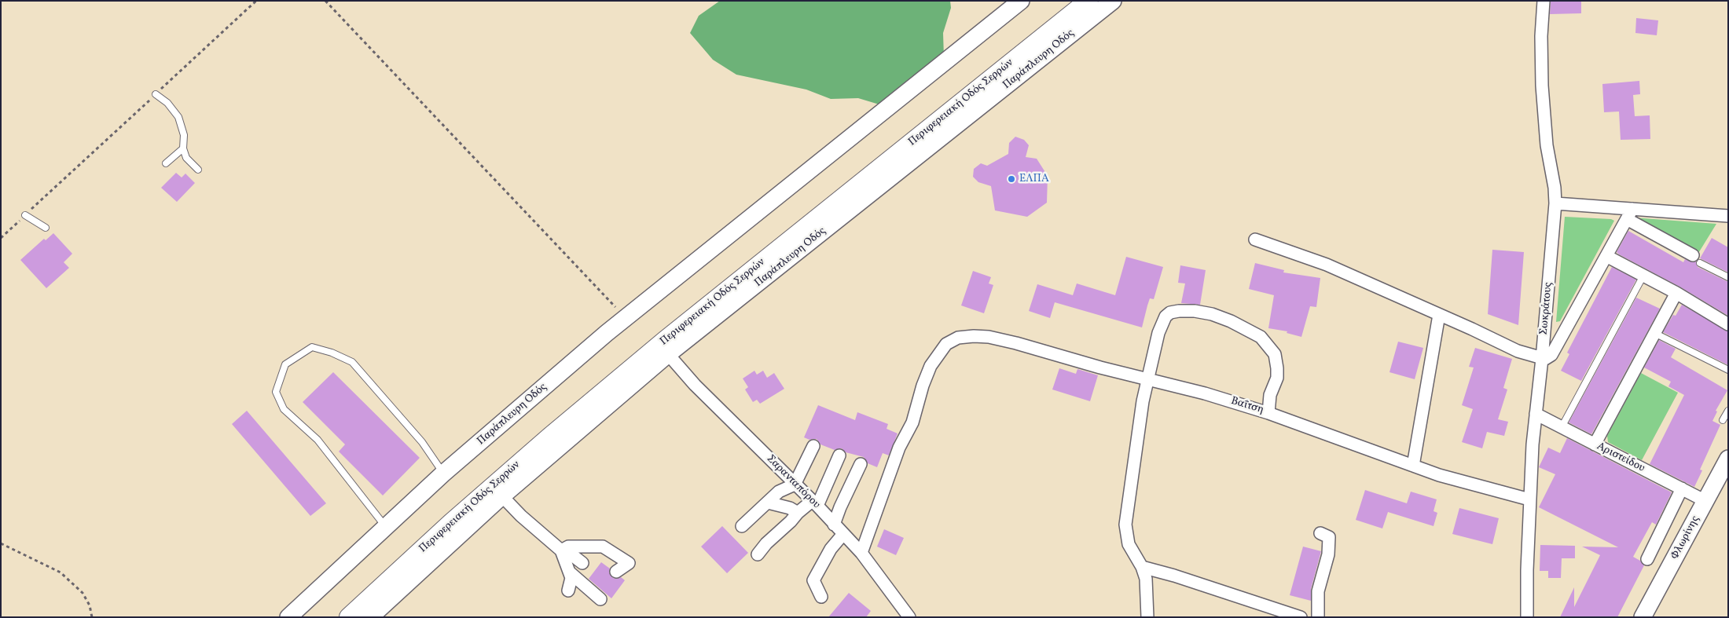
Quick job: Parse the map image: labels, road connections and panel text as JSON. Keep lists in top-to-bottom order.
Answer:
{
  "streets": {
    "main road": ["Περιφερειακή Οδός Σερρών"],
    "street": [
      "Παράπλευρη Οδός",
      "Σωκράτους",
      "Βαΐτση",
      "Αριστείδου",
      "Σαρανταπόρου",
      "Φλωρίνης"
    ]
  },
  "crossings": [
    ["Παράπλευρη Οδός", "Σαρανταπόρου"],
    ["Σωκράτους", "Βαΐτση"],
    ["Σωκράτους", "Αριστείδου"],
    ["Βαΐτση", "Σαρανταπόρου"],
    ["Αριστείδου", "Φλωρίνης"]
  ],
  "places": ["ΕΛΠΑ"]
}
